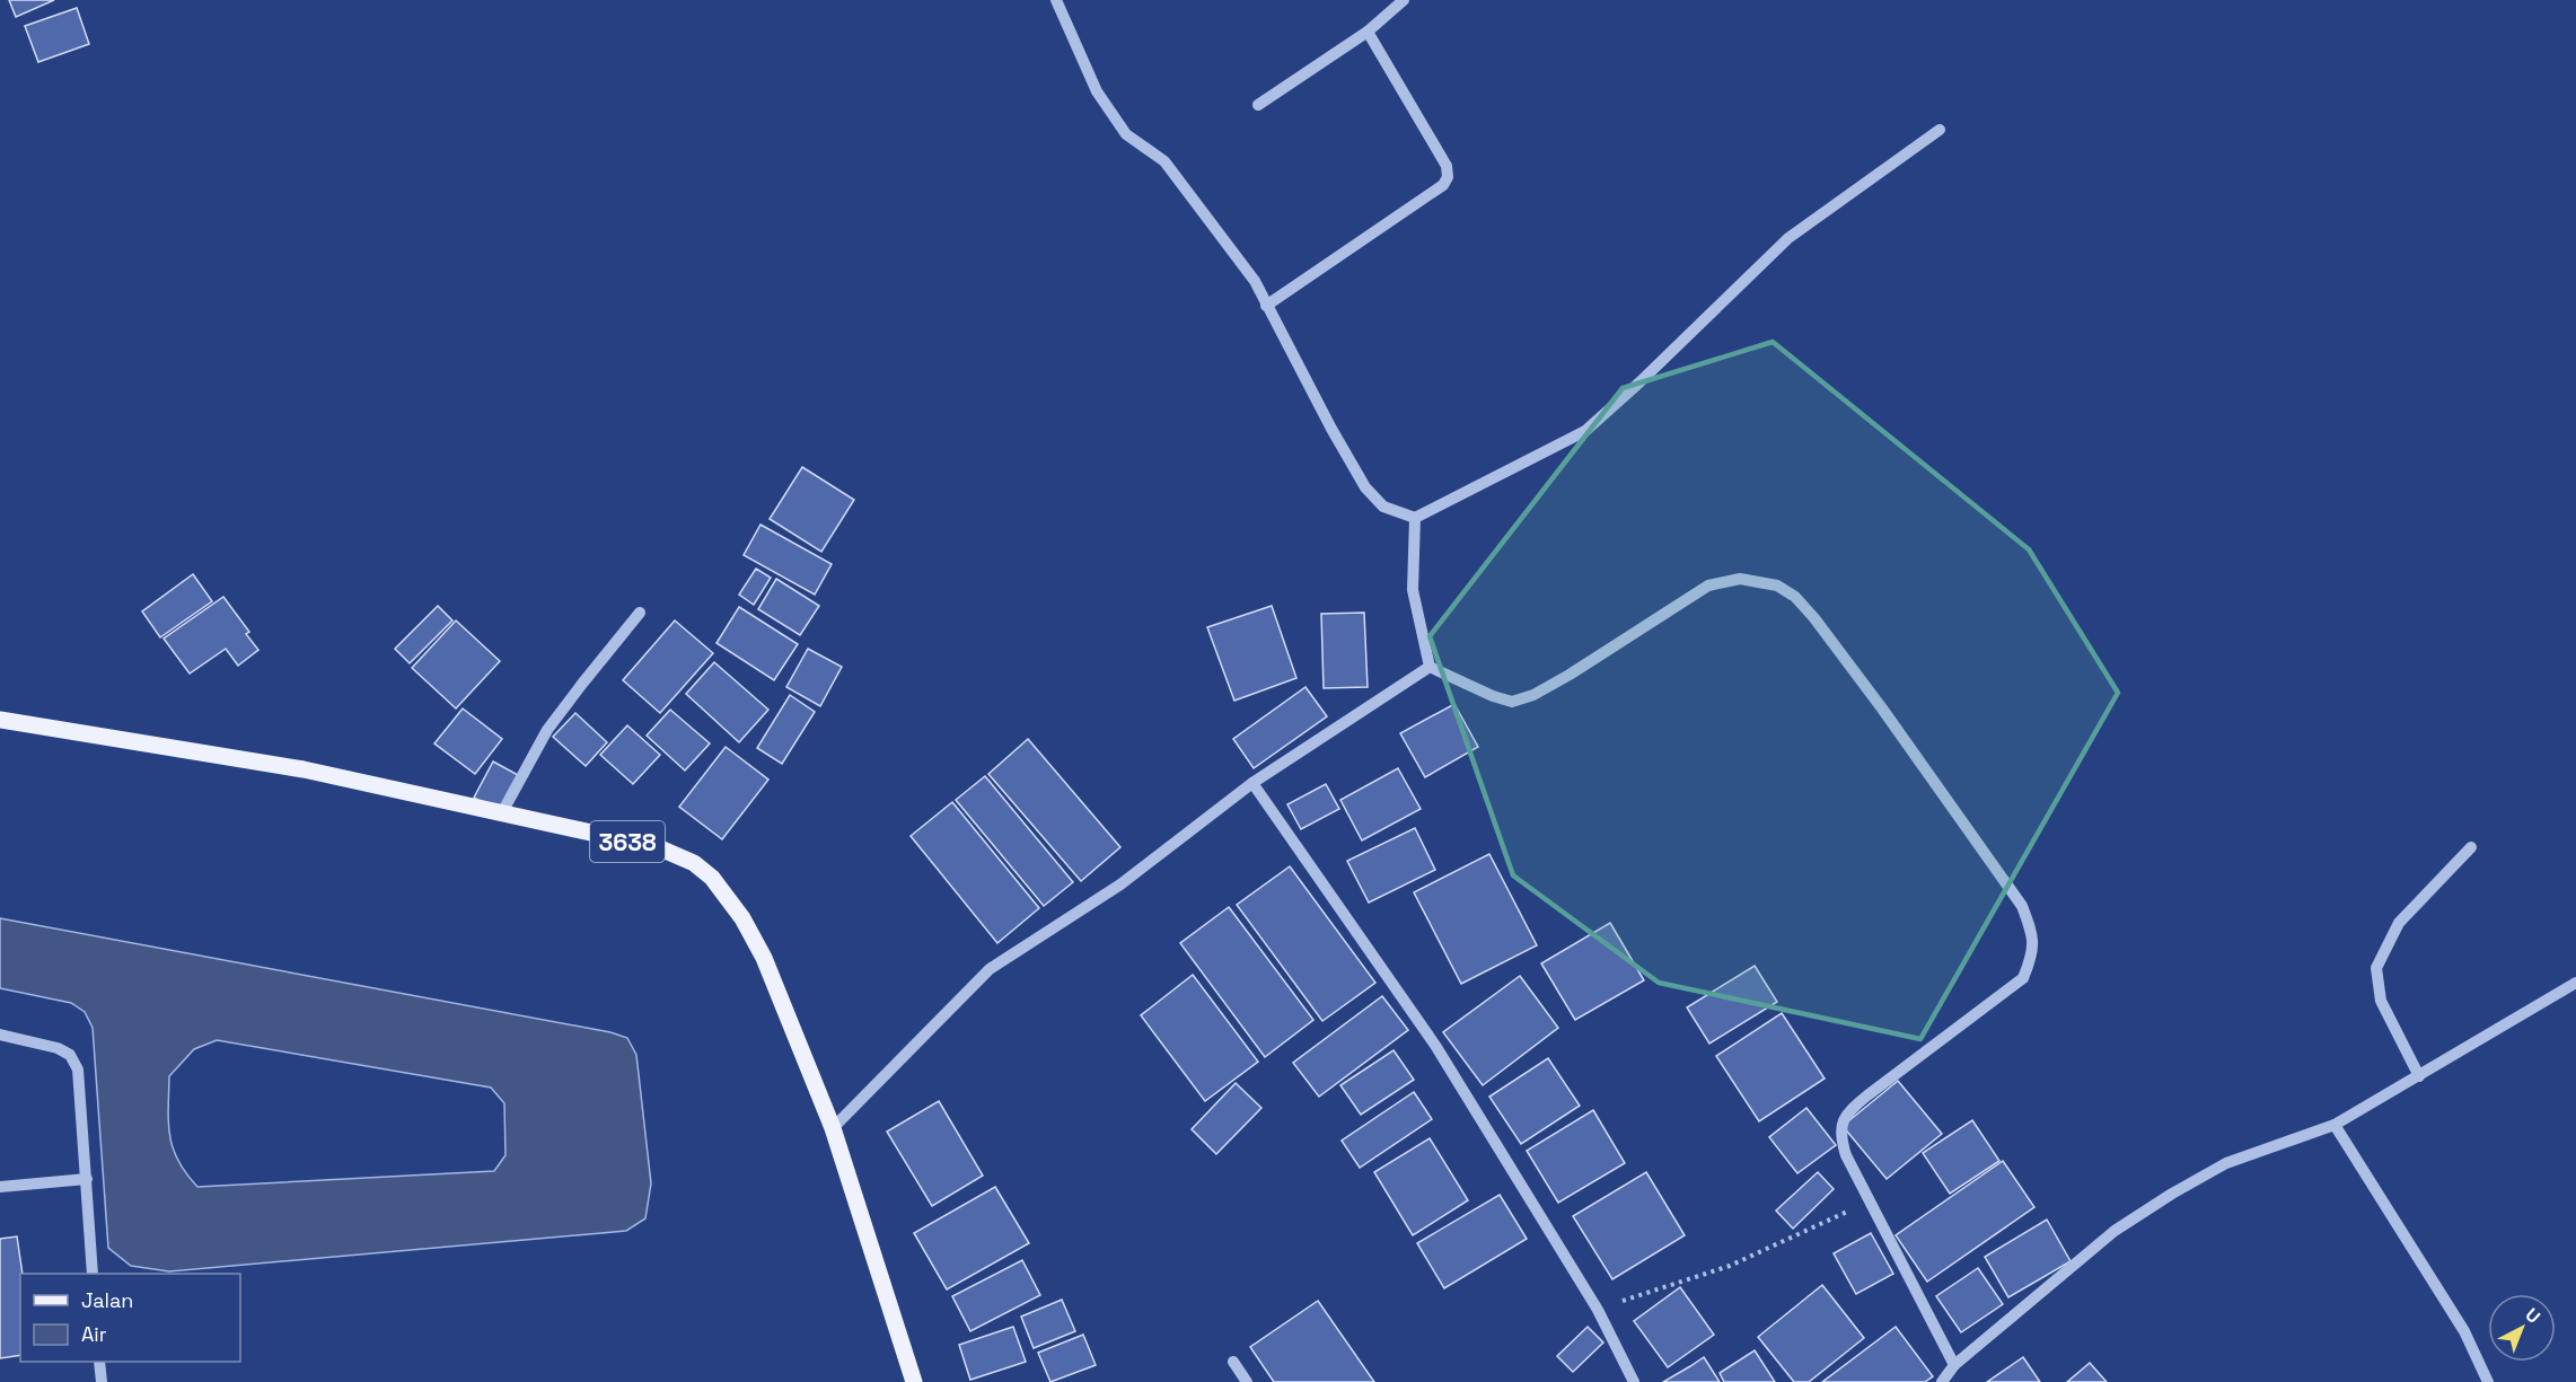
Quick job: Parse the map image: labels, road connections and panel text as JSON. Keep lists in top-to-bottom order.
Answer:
{
  "streets": {
    "main road": ["3638"]
  },
  "legend": ["Jalan", "Air"],
  "north": "top right"
}
